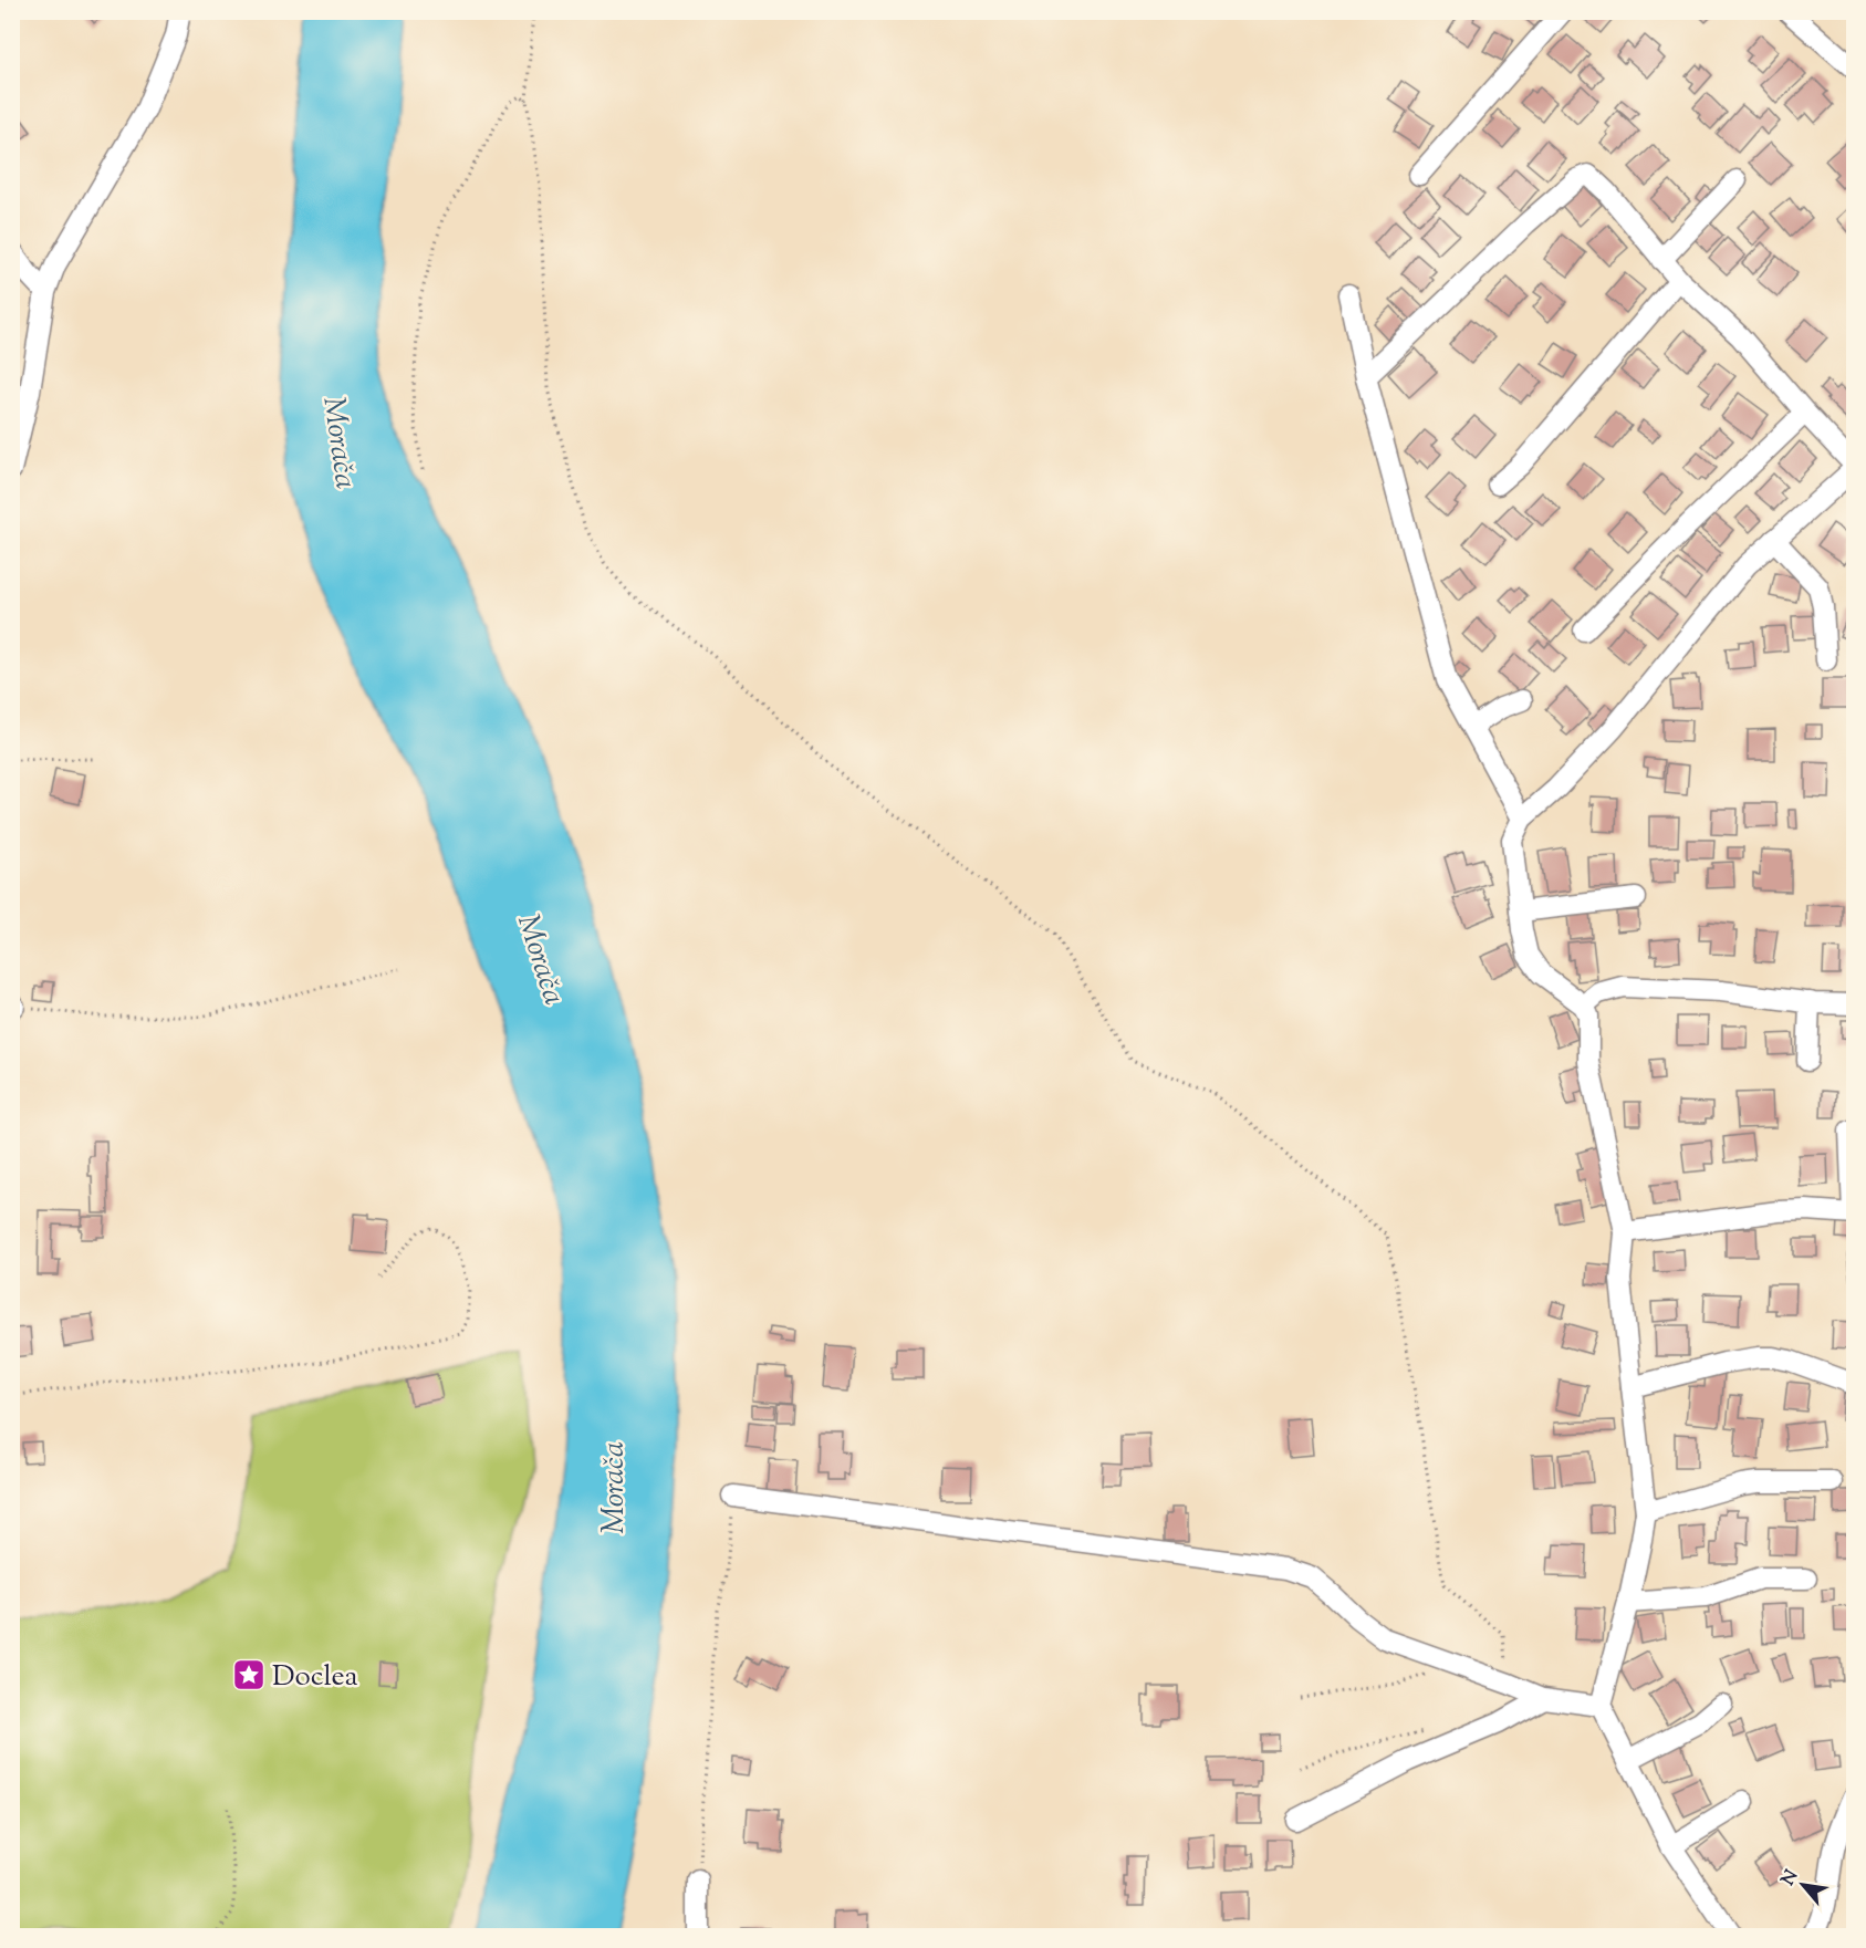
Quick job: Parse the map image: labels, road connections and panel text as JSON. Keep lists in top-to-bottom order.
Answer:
{
  "water": ["Morača"],
  "places": {
    "place": ["Doclea"]
  },
  "north": "top left"
}
